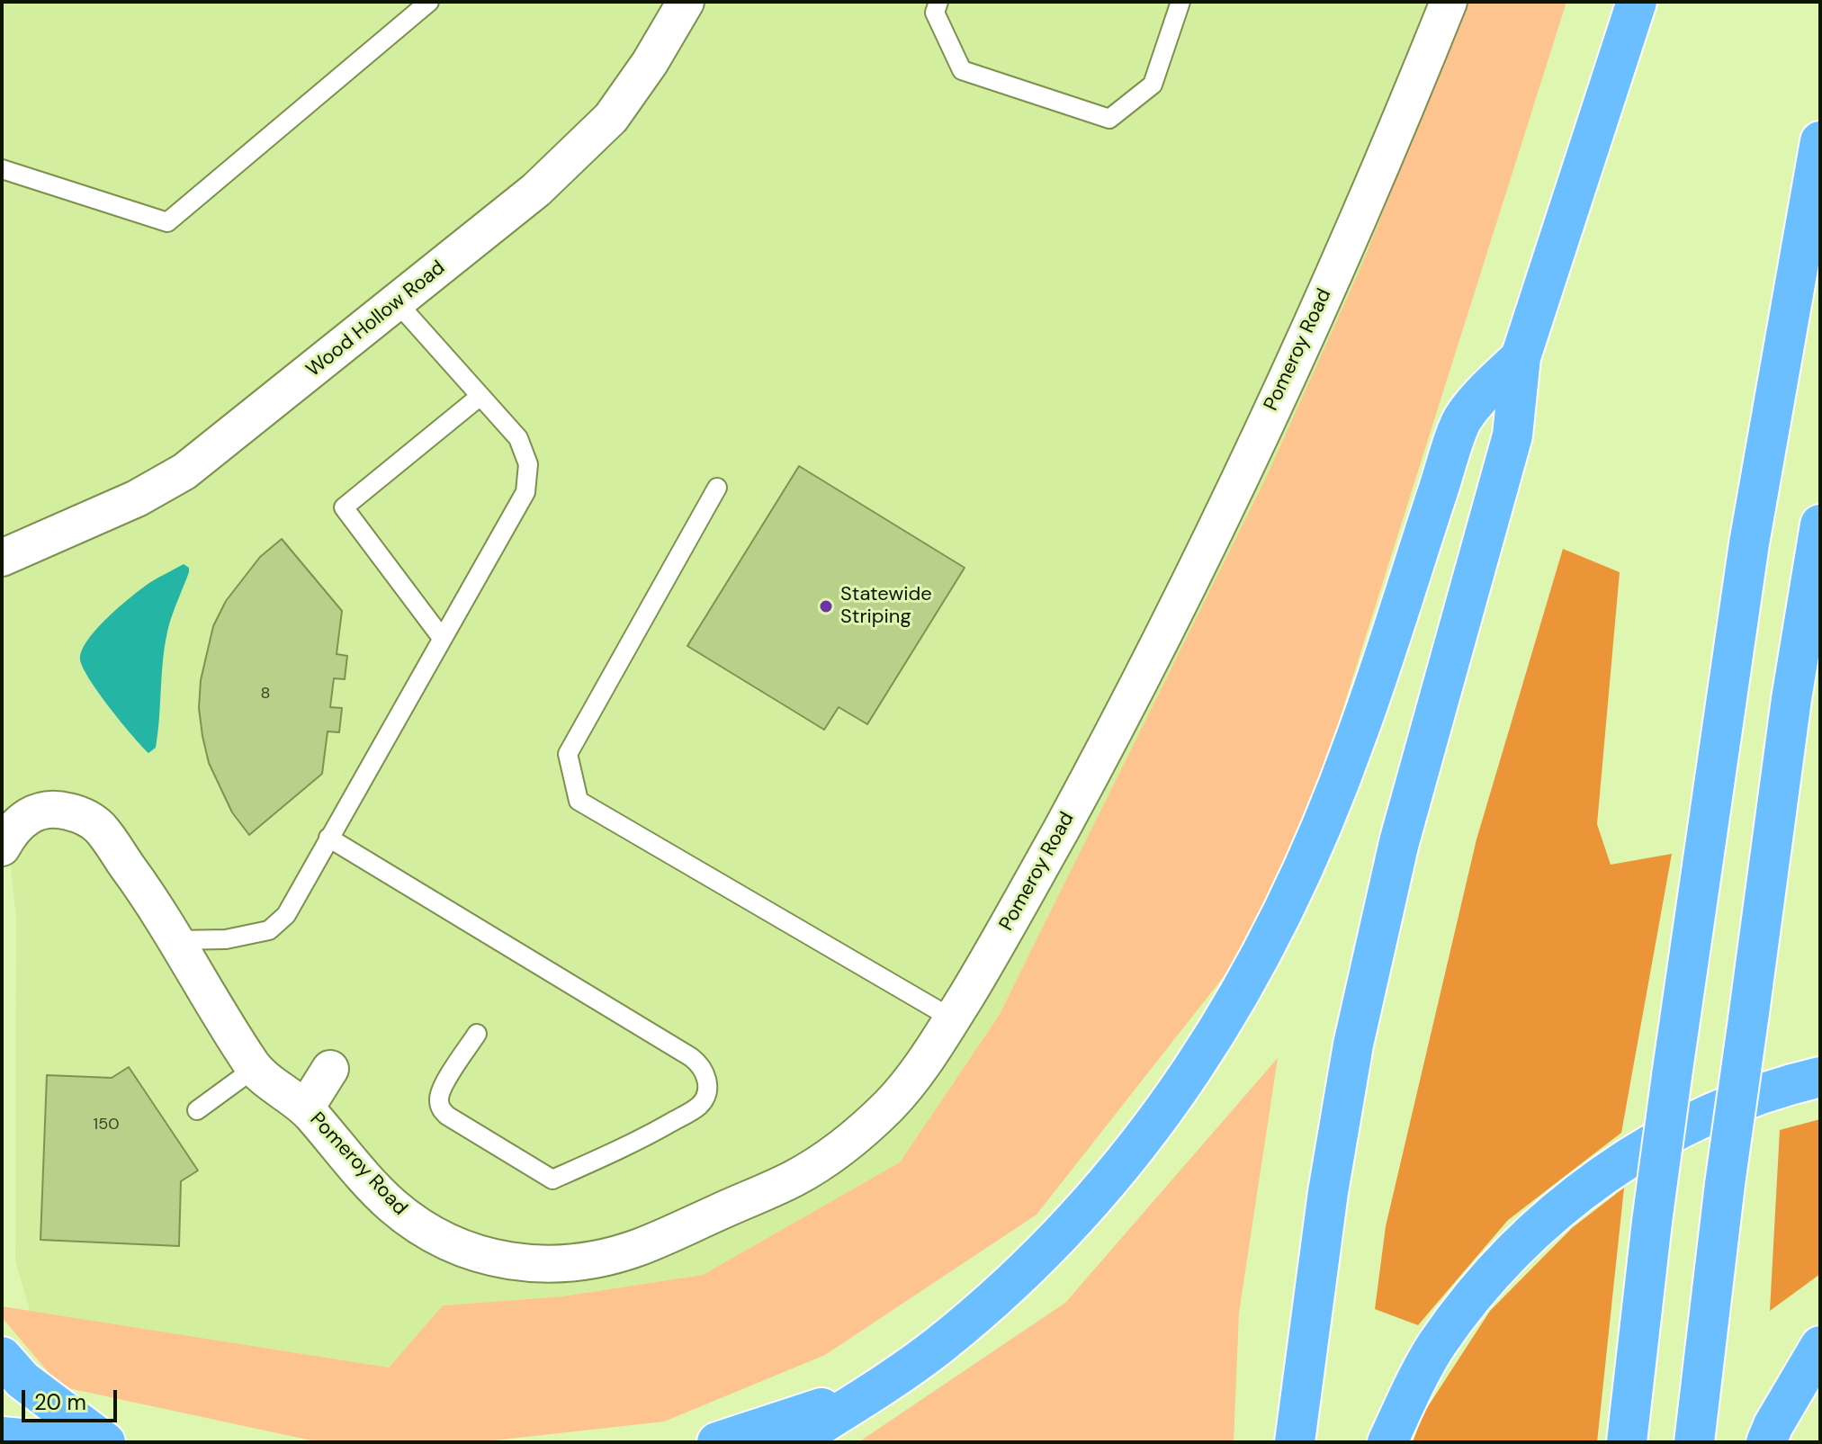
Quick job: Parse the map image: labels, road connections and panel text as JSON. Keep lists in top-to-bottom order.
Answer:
{
  "streets": {
    "street": ["Wood Hollow Road", "Pomeroy Road"]
  },
  "places": ["Statewide Striping"],
  "house_numbers": ["8", "150"],
  "scale_bar": "20 m"
}
